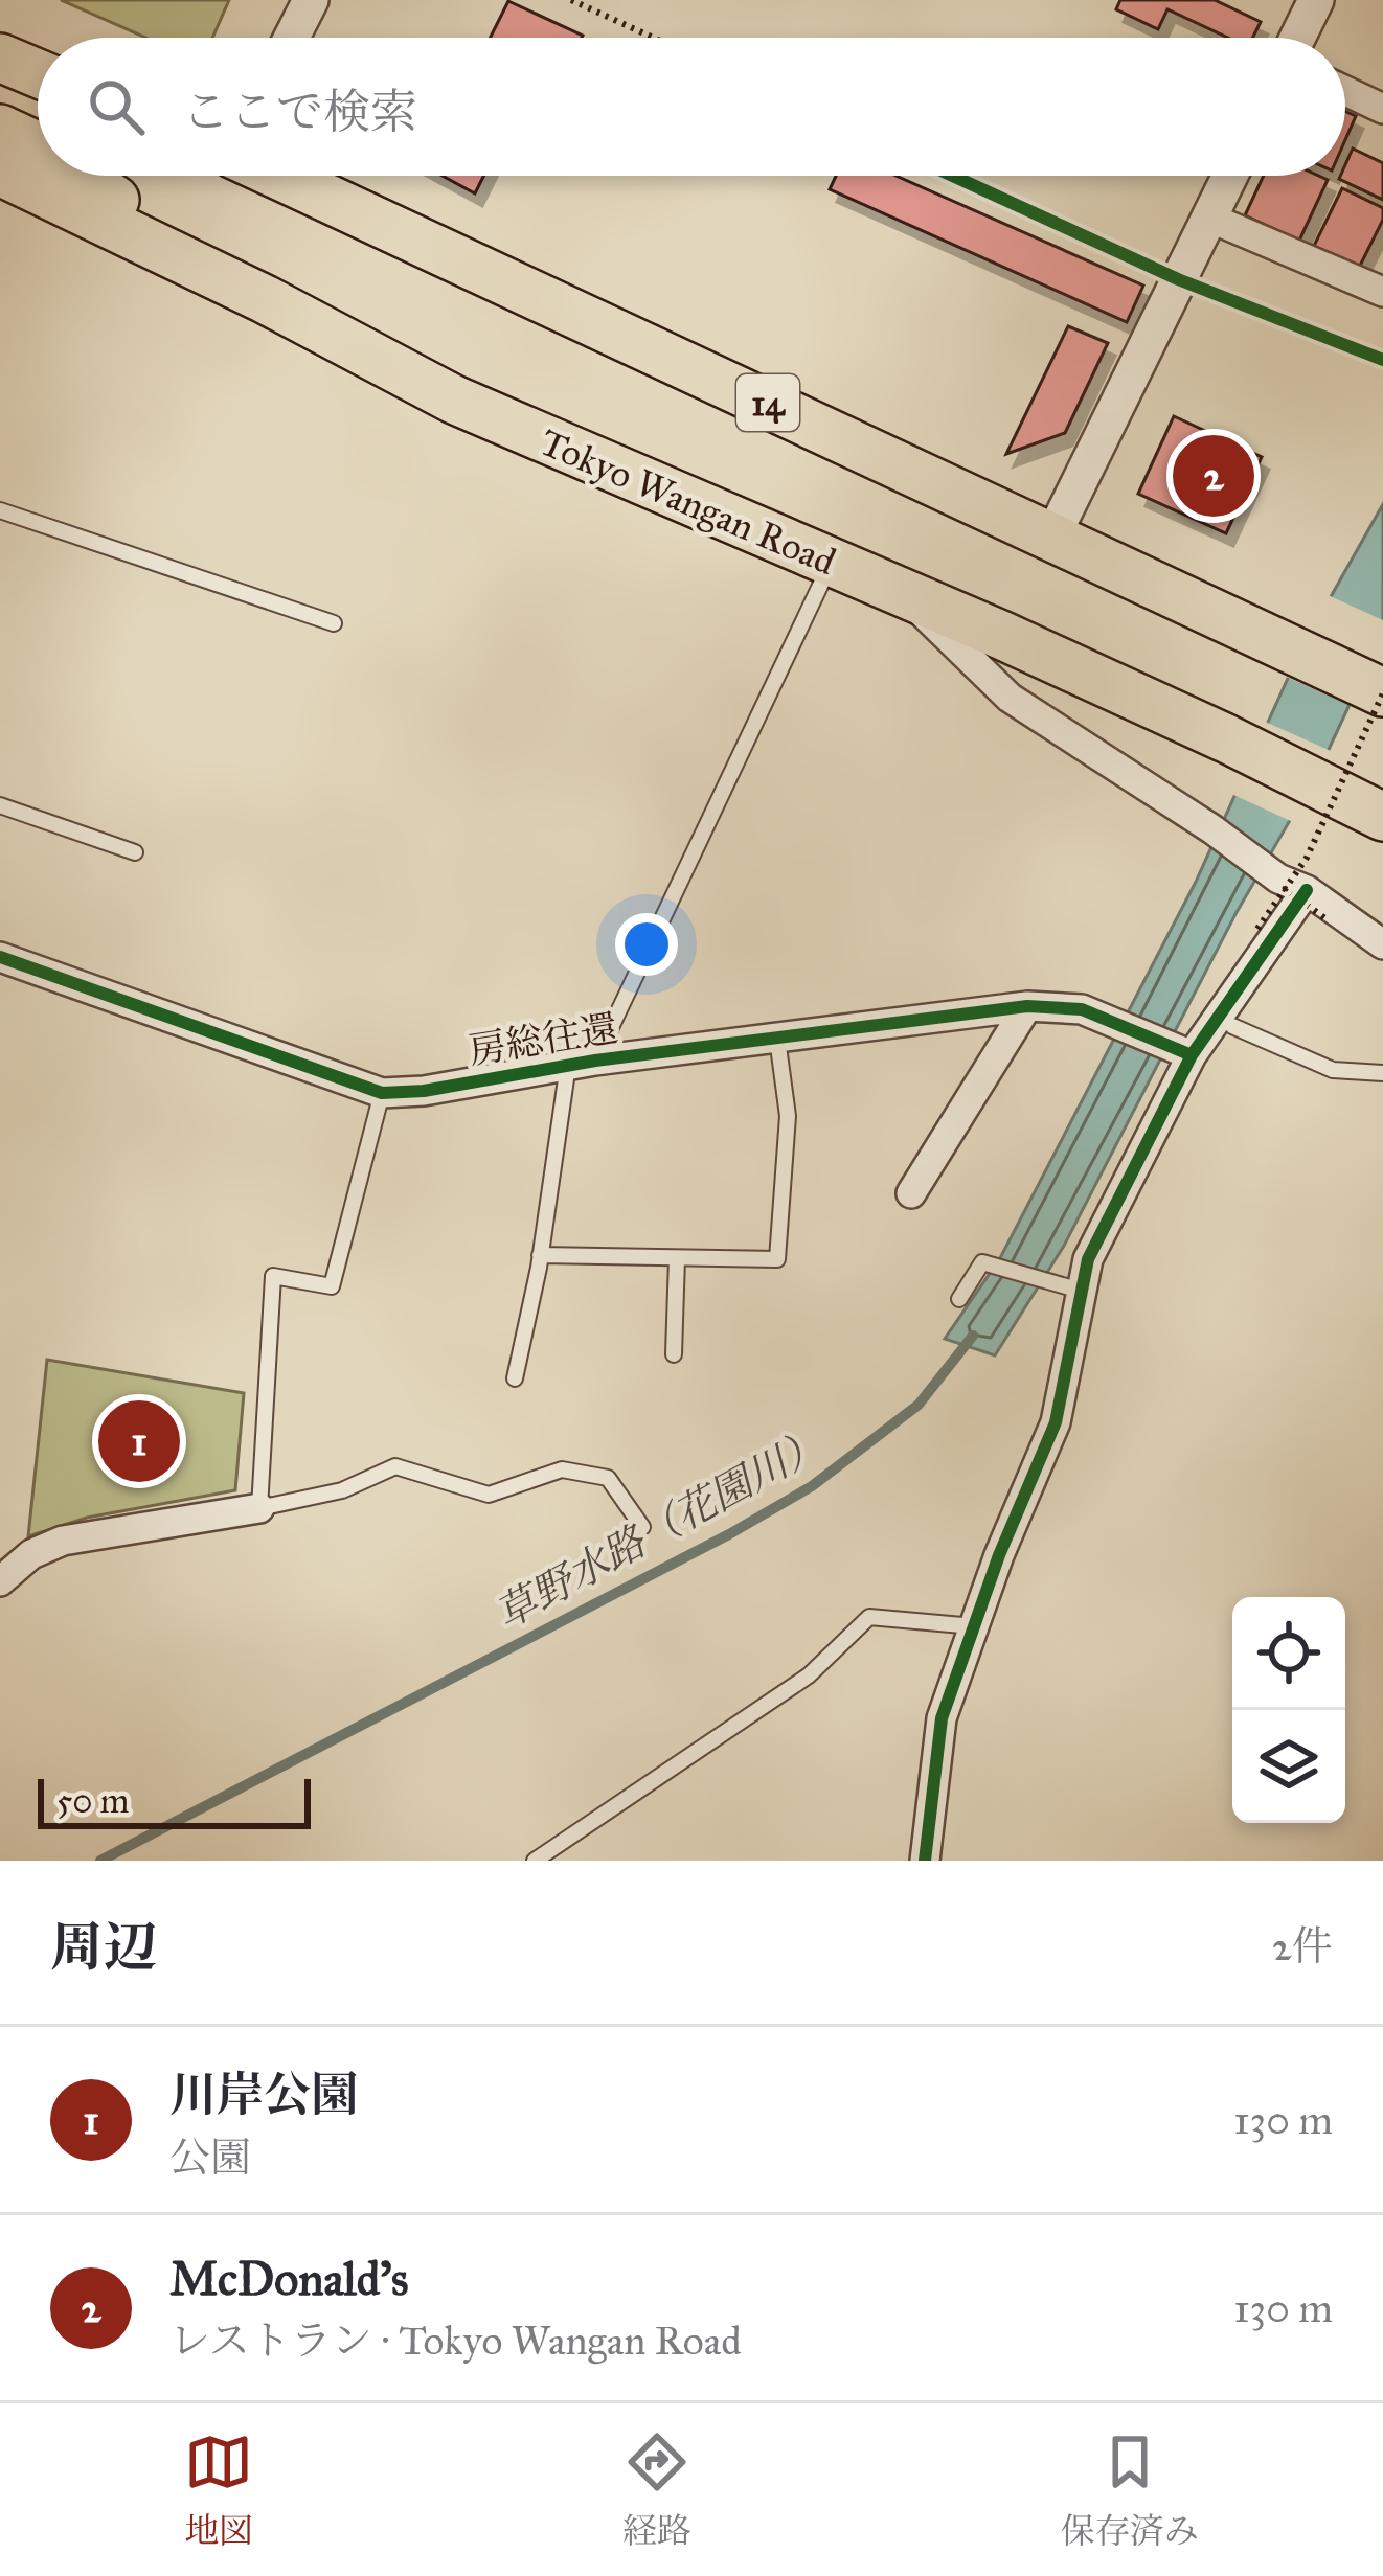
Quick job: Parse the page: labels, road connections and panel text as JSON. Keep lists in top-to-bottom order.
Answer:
{
  "streets": {
    "highway": ["14", "Tokyo Wangan Road"],
    "street": ["房総往還"]
  },
  "water": ["草野水路（花園川）"],
  "scale_bar": "50 m",
  "page": {
    "search": "ここで検索",
    "pins": ["2", "1"],
    "scale": "50 m",
    "heading": ["周辺", "2件"],
    "list": [
      {
        "mark": "1",
        "name": "川岸公園",
        "note": "公園",
        "value": "130 m"
      },
      {
        "mark": "2",
        "name": "McDonald's",
        "note": "レストラン · Tokyo Wangan Road",
        "value": "130 m"
      }
    ],
    "nav": ["地図", "経路", "保存済み"]
  }
}
